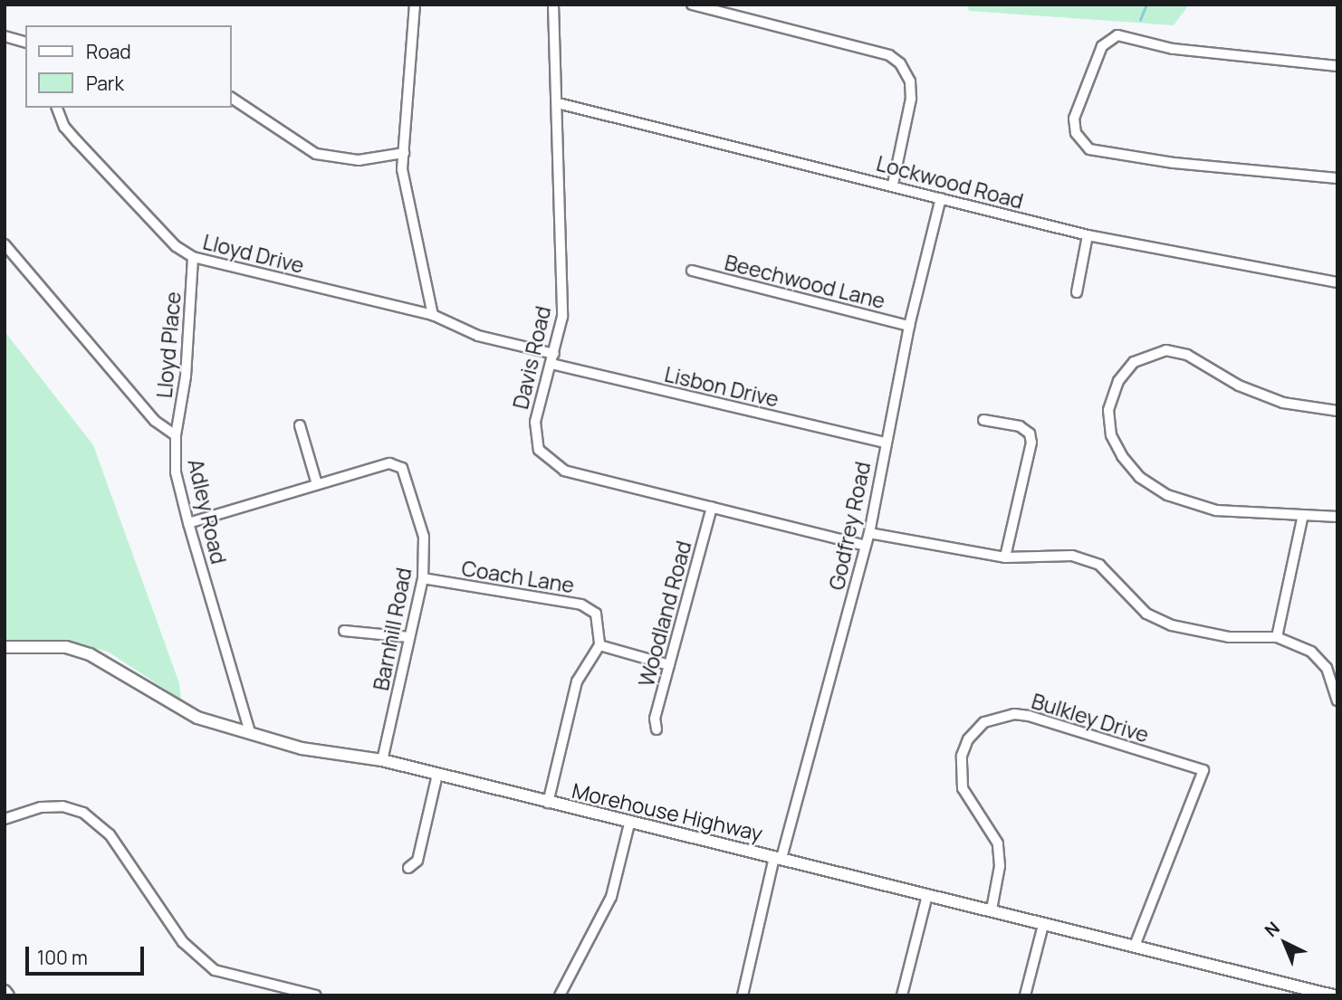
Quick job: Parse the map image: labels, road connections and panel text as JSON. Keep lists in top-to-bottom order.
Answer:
{
  "streets": {
    "street": [
      "Lockwood Road",
      "Lloyd Drive",
      "Beechwood Lane",
      "Lloyd Place",
      "Davis Road",
      "Lisbon Drive",
      "Adley Road",
      "Godfrey Road",
      "Coach Lane",
      "Woodland Road",
      "Barnhill Road",
      "Bulkley Drive",
      "Morehouse Highway"
    ]
  },
  "crossings": [
    ["Lockwood Road", "Davis Road"],
    ["Lockwood Road", "Godfrey Road"],
    ["Lloyd Drive", "Lloyd Place"],
    ["Lloyd Drive", "Davis Road"],
    ["Lloyd Drive", "Lisbon Drive"],
    ["Beechwood Lane", "Godfrey Road"],
    ["Lloyd Place", "Adley Road"],
    ["Davis Road", "Lisbon Drive"],
    ["Davis Road", "Godfrey Road"],
    ["Davis Road", "Woodland Road"],
    ["Lisbon Drive", "Godfrey Road"],
    ["Adley Road", "Morehouse Highway"],
    ["Godfrey Road", "Morehouse Highway"],
    ["Coach Lane", "Barnhill Road"],
    ["Barnhill Road", "Morehouse Highway"],
    ["Bulkley Drive", "Morehouse Highway"]
  ],
  "legend": ["Road", "Park"],
  "scale_bar": "100 m",
  "north": "top left"
}
